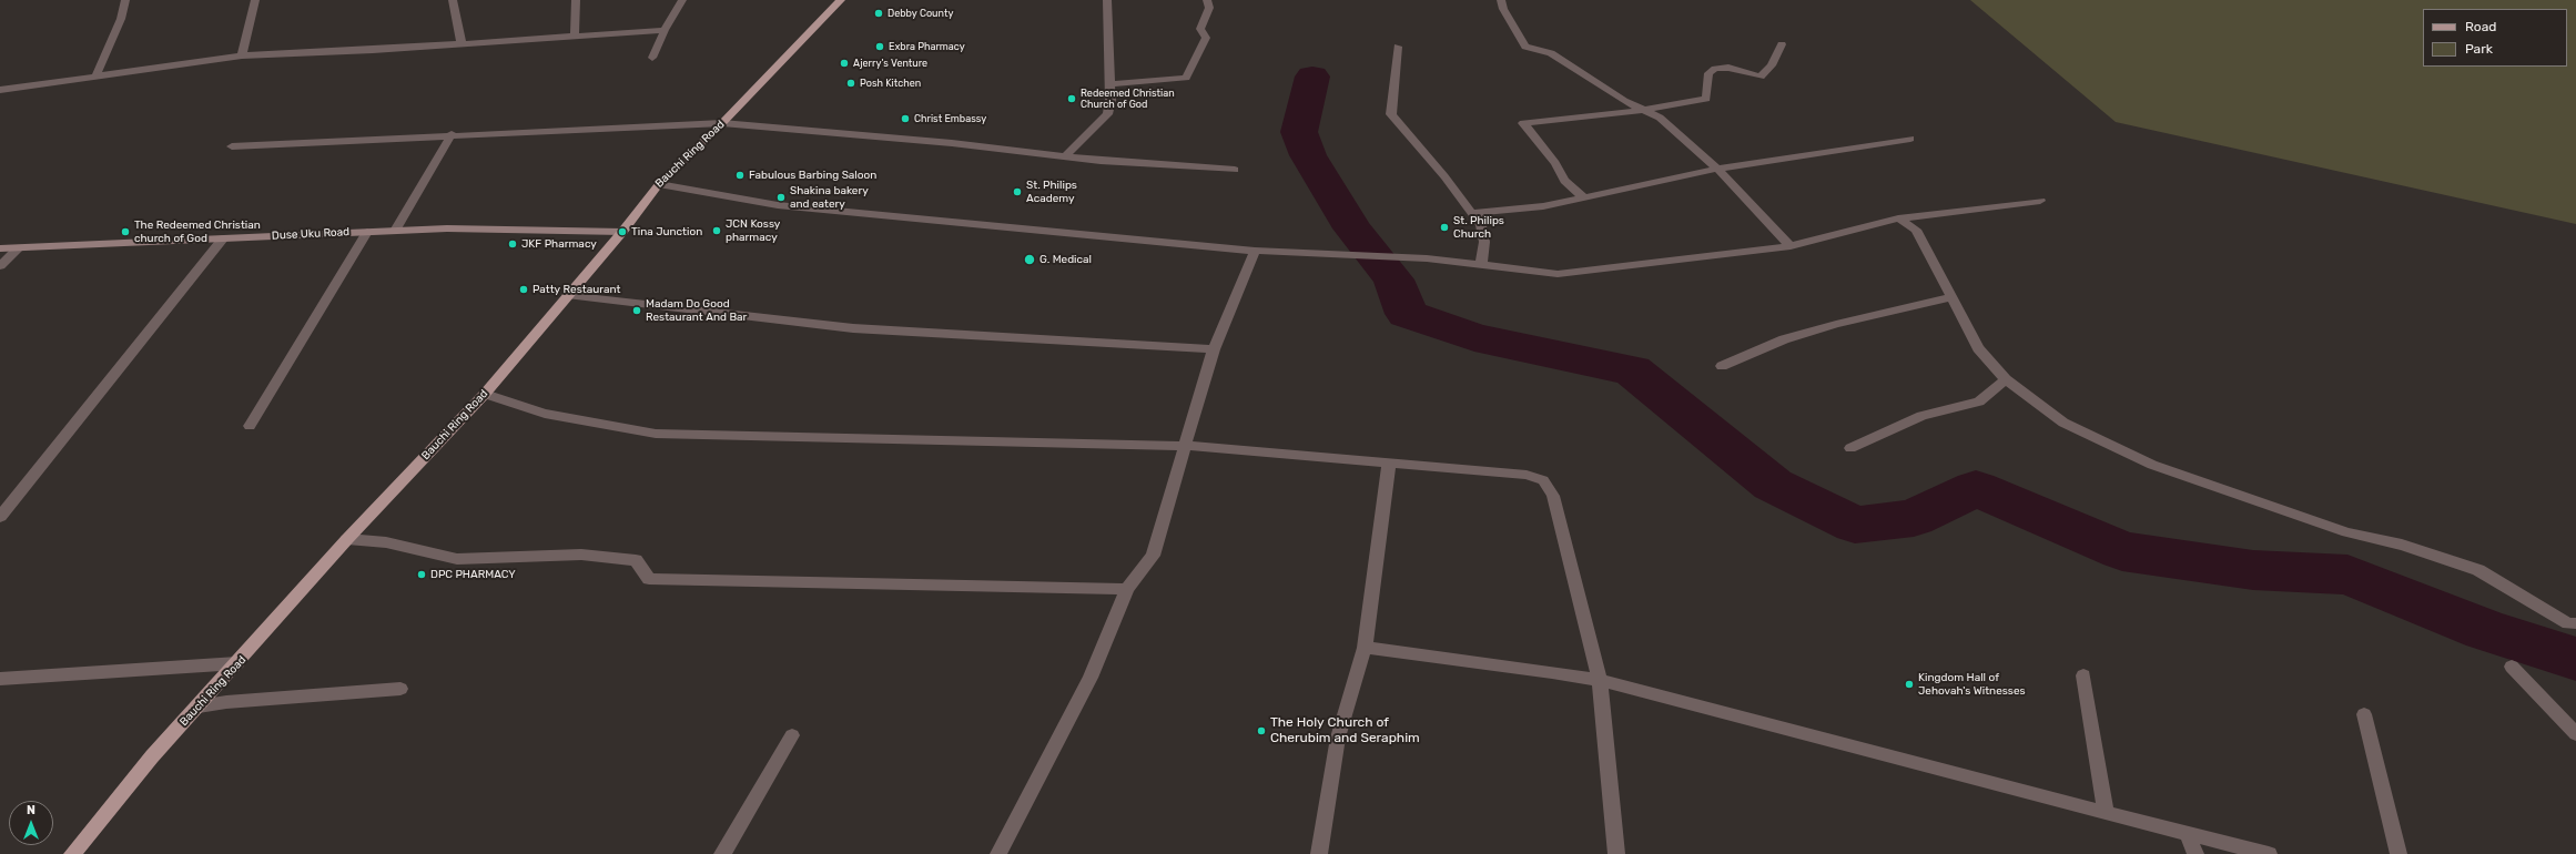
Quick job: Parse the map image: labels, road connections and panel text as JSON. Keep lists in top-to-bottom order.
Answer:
{
  "streets": {
    "main road": ["Bauchi Ring Road"],
    "street": ["Duse Uku Road"]
  },
  "crossings": [
    ["Bauchi Ring Road", "Duse Uku Road"]
  ],
  "places": [
    "Debby County",
    "Exbra Pharmacy",
    "Ajerry's Venture",
    "Posh Kitchen",
    "Redeemed Christian Church of God",
    "Christ Embassy",
    "Fabulous Barbing Saloon",
    "St. Philips Academy",
    "Shakina bakery and eatery",
    "St. Philips Church",
    "JCN Kossy pharmacy",
    "The Redeemed Christian church of God",
    "Tina Junction",
    "JKF Pharmacy",
    "G. Medical",
    "Patty Restaurant",
    "Madam Do Good Restaurant And Bar",
    "DPC PHARMACY",
    "Kingdom Hall of Jehovah's Witnesses",
    "The Holy Church of Cherubim and Seraphim"
  ],
  "legend": ["Road", "Park"],
  "north": "top"
}
